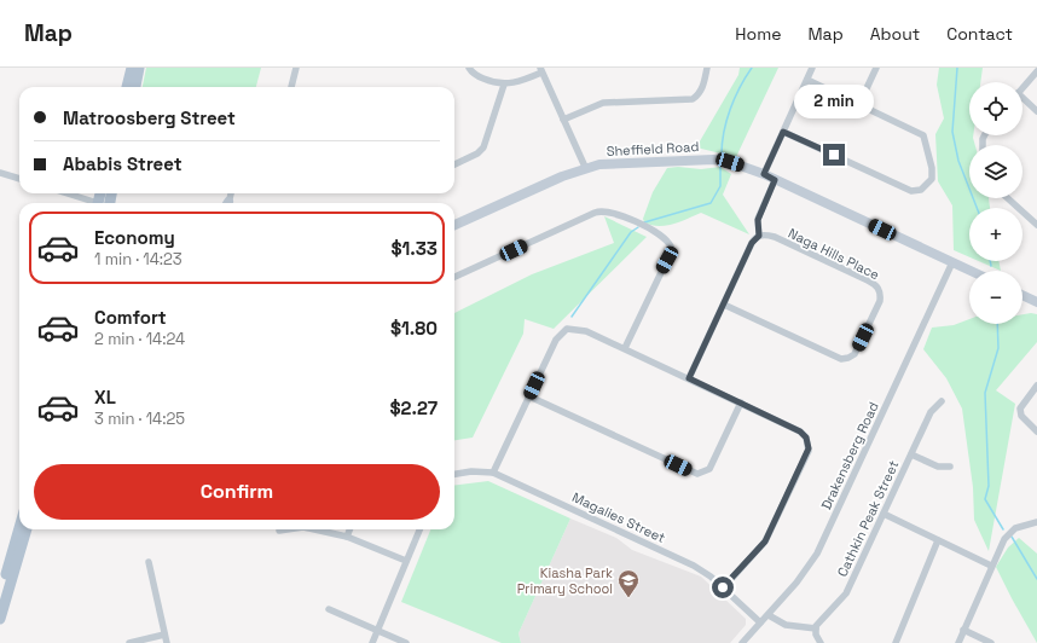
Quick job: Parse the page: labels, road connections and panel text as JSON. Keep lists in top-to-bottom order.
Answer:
{
  "streets": {
    "street": [
      "Sheffield Road",
      "Naga Hills Place",
      "Drakensberg Road",
      "Magalies Street",
      "Cathkin Peak Street"
    ]
  },
  "crossings": [
    ["Sheffield Road", "Drakensberg Road"],
    ["Drakensberg Road", "Magalies Street"]
  ],
  "places": {
    "school or university": ["Kiasha Park Primary School"]
  },
  "page": {
    "header": "Map",
    "nav": [
      "Home",
      "Map",
      "About",
      "Contact"
    ],
    "map_buttons": ["+", "−"],
    "bubble": "2 min",
    "banner": ["Matroosberg Street", "Ababis Street"],
    "list": [
      {
        "name": "Economy",
        "note": "1 min · 14:23",
        "value": "$1.33"
      },
      {
        "name": "Comfort",
        "note": "2 min · 14:24",
        "value": "$1.80"
      },
      {
        "name": "XL",
        "note": "3 min · 14:25",
        "value": "$2.27"
      }
    ],
    "buttons": "Confirm"
  }
}
